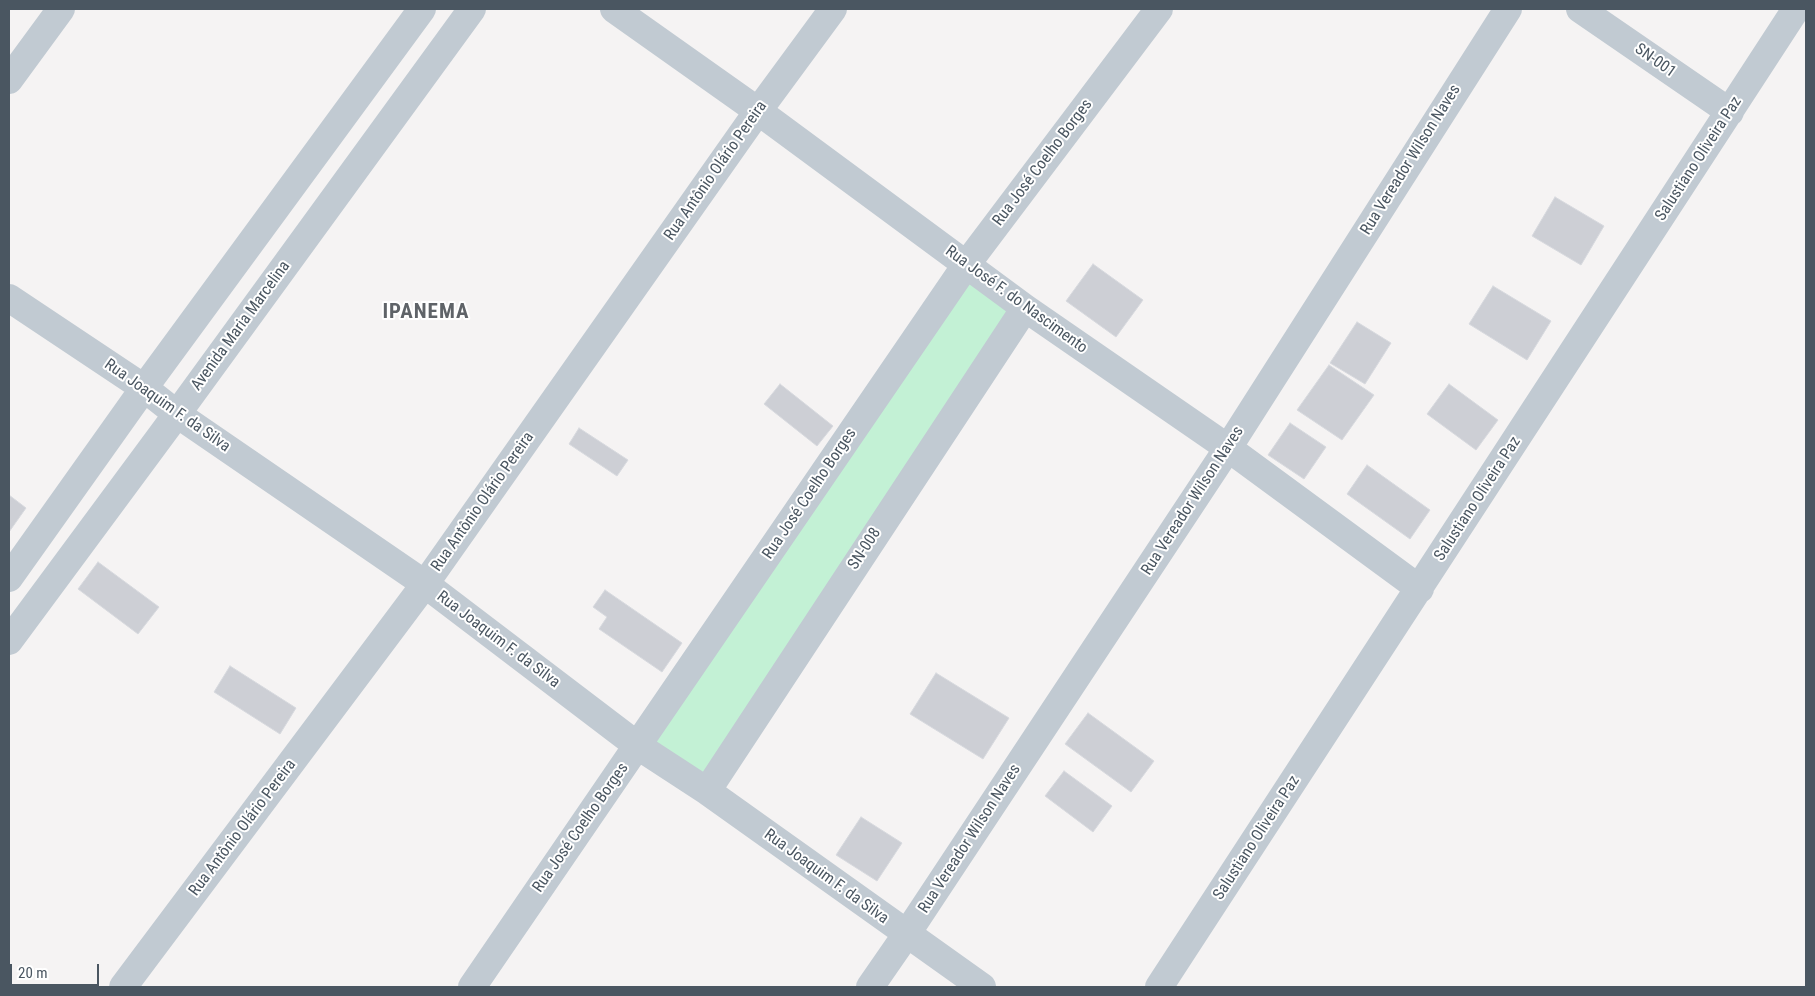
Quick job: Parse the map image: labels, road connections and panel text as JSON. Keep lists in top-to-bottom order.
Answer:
{
  "streets": {
    "street": [
      "SN-001",
      "Salustiano Oliveira Paz",
      "Rua Vereador Wilson Naves",
      "Rua José Coelho Borges",
      "Rua Antônio Olário Pereira",
      "Rua José F. do Nascimento",
      "Avenida Maria Marcelina",
      "Rua Joaquim F. da Silva",
      "SN-008"
    ]
  },
  "crossings": [
    ["SN-001", "Salustiano Oliveira Paz"],
    ["Salustiano Oliveira Paz", "Rua José F. do Nascimento"],
    ["Rua Vereador Wilson Naves", "Rua José F. do Nascimento"],
    ["Rua Vereador Wilson Naves", "Rua Joaquim F. da Silva"],
    ["Rua José Coelho Borges", "Rua José F. do Nascimento"],
    ["Rua José Coelho Borges", "Rua Joaquim F. da Silva"],
    ["Rua Antônio Olário Pereira", "Rua José F. do Nascimento"],
    ["Rua Antônio Olário Pereira", "Rua Joaquim F. da Silva"],
    ["Rua José F. do Nascimento", "SN-008"],
    ["Avenida Maria Marcelina", "Rua Joaquim F. da Silva"],
    ["Rua Joaquim F. da Silva", "SN-008"]
  ],
  "districts": ["IPANEMA"],
  "scale_bar": "20 m"
}
